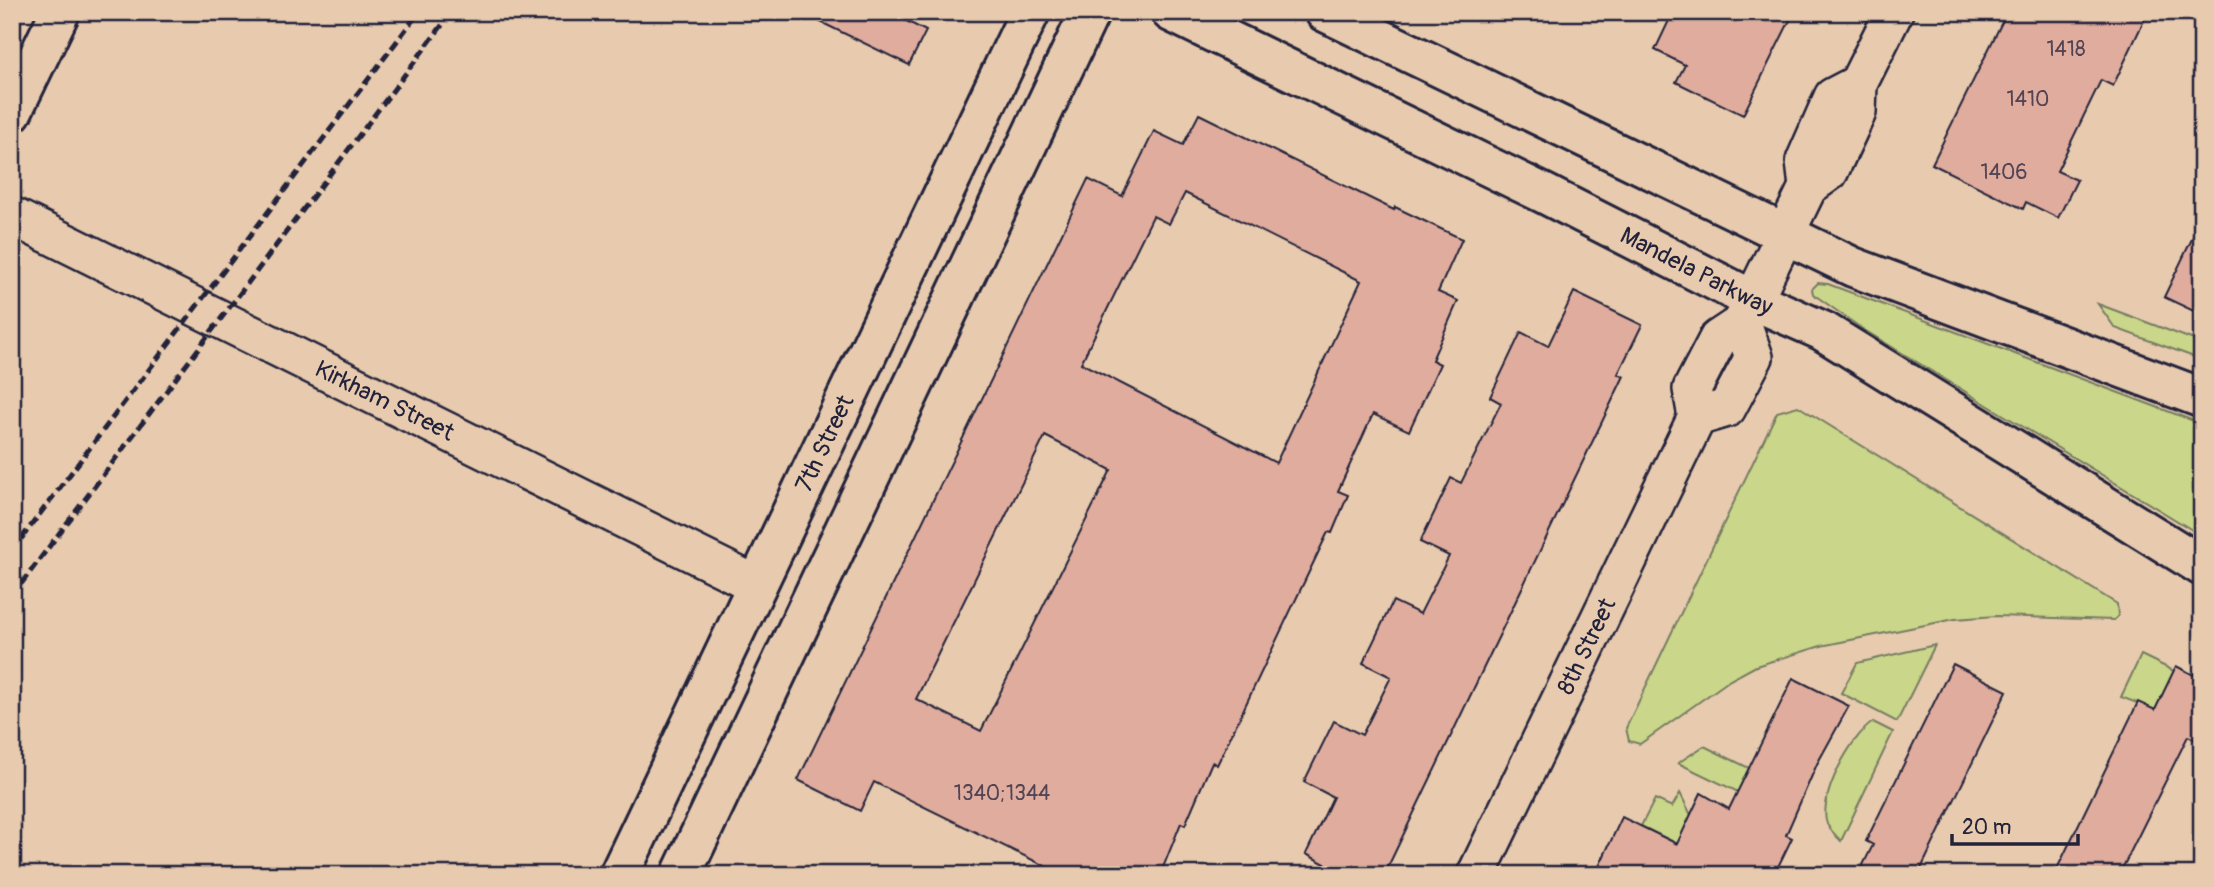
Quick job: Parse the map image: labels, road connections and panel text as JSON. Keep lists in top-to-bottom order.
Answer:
{
  "streets": {
    "main road": ["Mandela Parkway", "7th Street"],
    "street": ["Kirkham Street", "8th Street"]
  },
  "crossings": [
    ["Mandela Parkway", "8th Street"],
    ["Kirkham Street", "7th Street"]
  ],
  "house_numbers": [
    "1418",
    "1410",
    "1406",
    "1340;1344"
  ],
  "scale_bar": "20 m"
}
